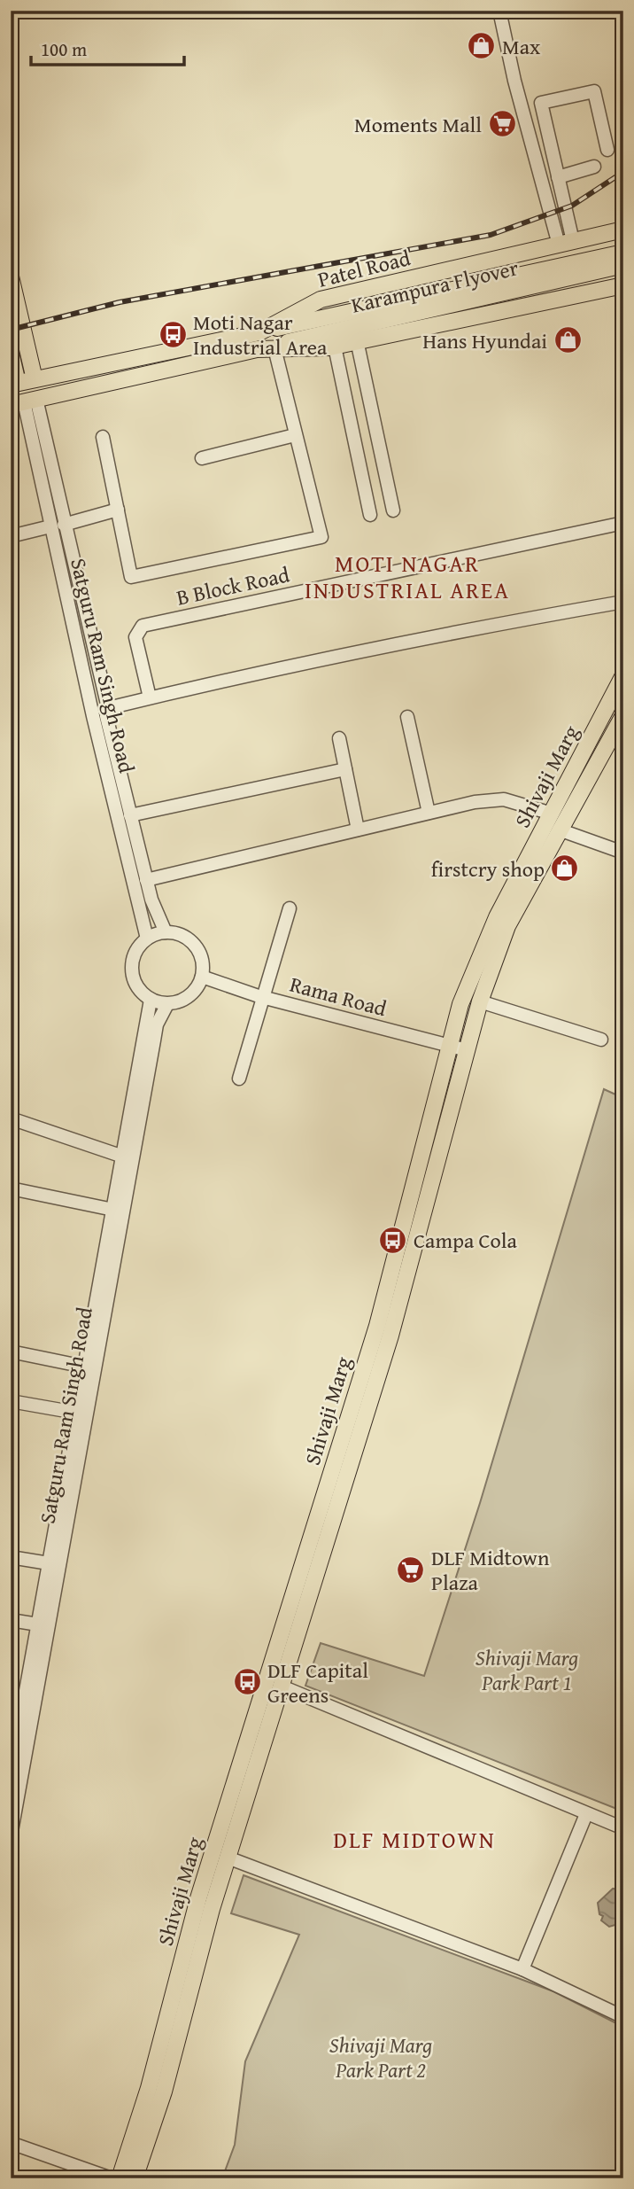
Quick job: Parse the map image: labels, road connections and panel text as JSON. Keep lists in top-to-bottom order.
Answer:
{
  "streets": {
    "main road": ["Patel Road", "Karampura Flyover", "Shivaji Marg"],
    "street": ["B Block Road", "Satguru Ram Singh Road", "Rama Road"]
  },
  "crossings": [
    ["Patel Road", "Karampura Flyover"],
    ["Satguru Ram Singh Road", "Rama Road"],
    ["Shivaji Marg", "Rama Road"]
  ],
  "districts": ["MOTI NAGAR INDUSTRIAL AREA", "DLF MIDTOWN"],
  "parks": ["Shivaji Marg Park Part 1", "Shivaji Marg Park Part 2"],
  "places": {
    "shop": ["Max", "Hans Hyundai", "firstcry shop"],
    "supermarket": ["Moments Mall", "DLF Midtown Plaza"],
    "bus stop": ["Moti Nagar Industrial Area", "Campa Cola", "DLF Capital Greens"]
  },
  "scale_bar": "100 m"
}
